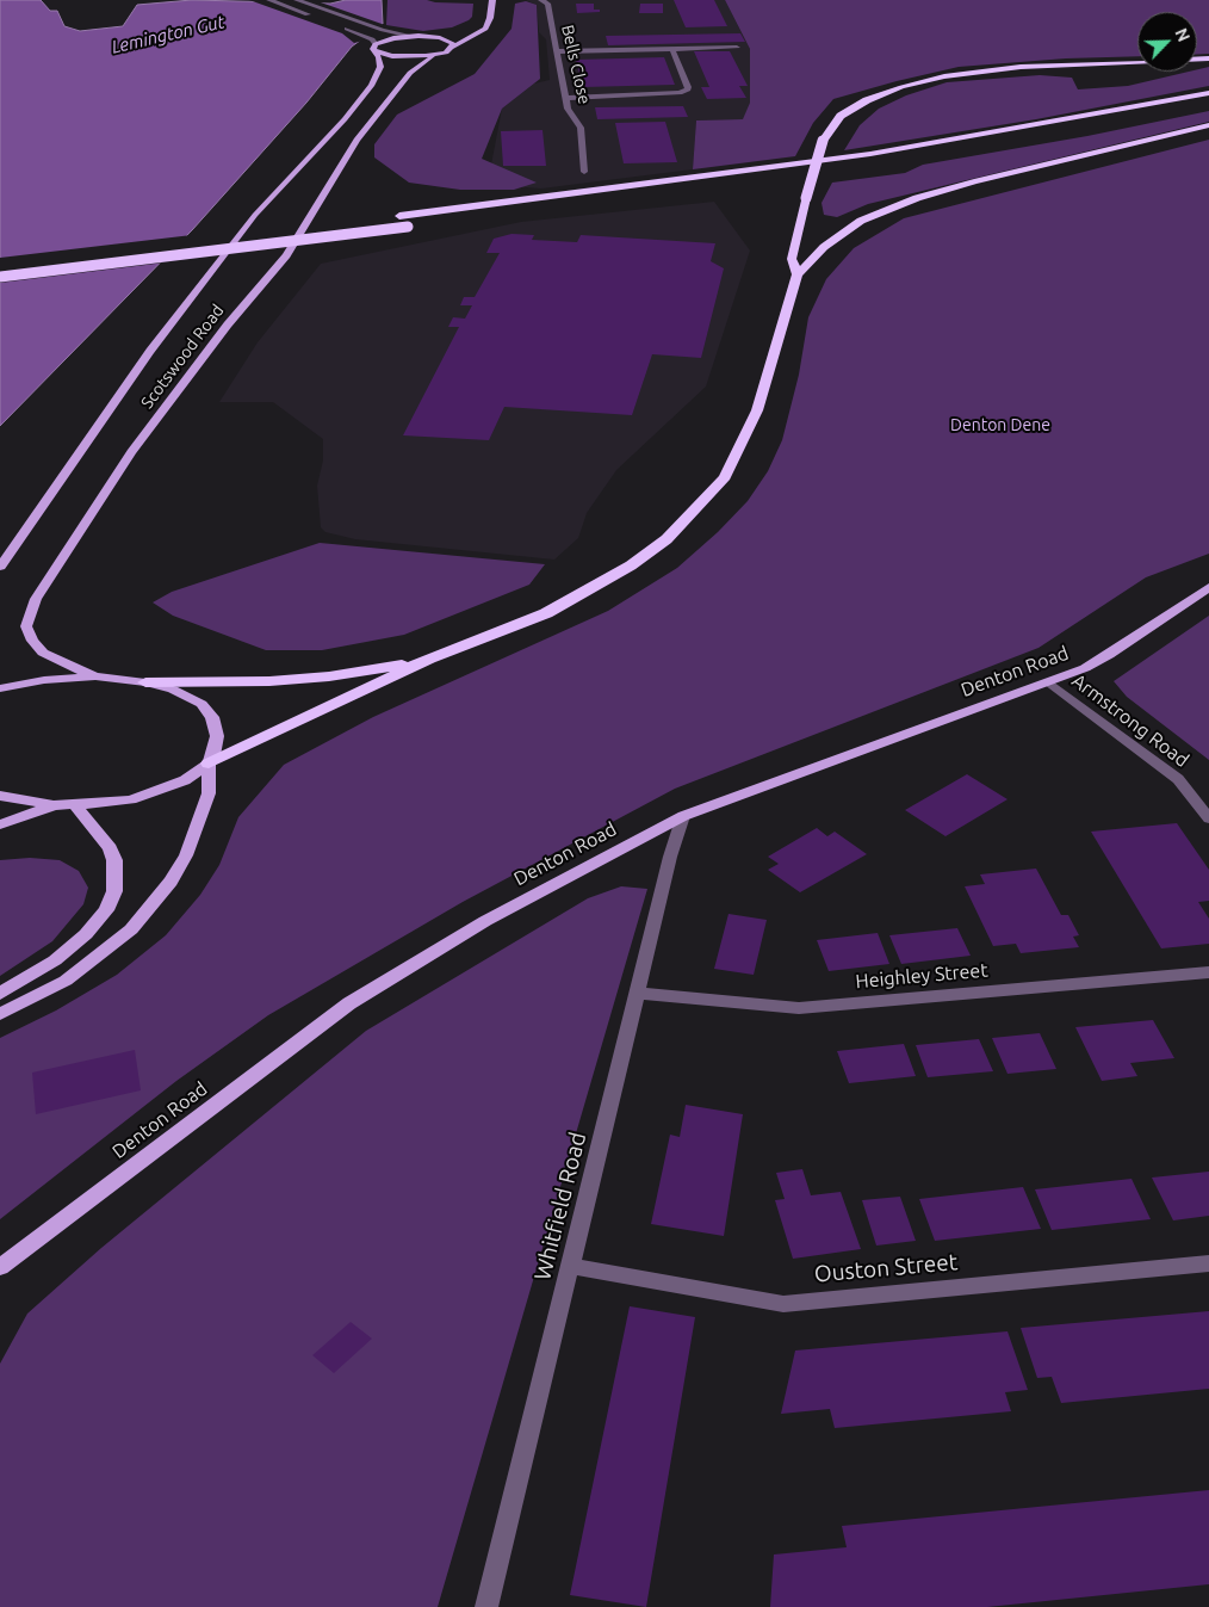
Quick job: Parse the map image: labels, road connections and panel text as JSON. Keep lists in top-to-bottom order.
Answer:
{
  "streets": {
    "main road": ["Scotswood Road", "Denton Road"],
    "street": [
      "Bells Close",
      "Armstrong Road",
      "Heighley Street",
      "Whitfield Road",
      "Ouston Street"
    ]
  },
  "crossings": [
    ["Denton Road", "Armstrong Road"],
    ["Denton Road", "Whitfield Road"],
    ["Heighley Street", "Whitfield Road"],
    ["Whitfield Road", "Ouston Street"]
  ],
  "water": ["Lemington Gut"],
  "parks": ["Denton Dene"],
  "north": "top right"
}
